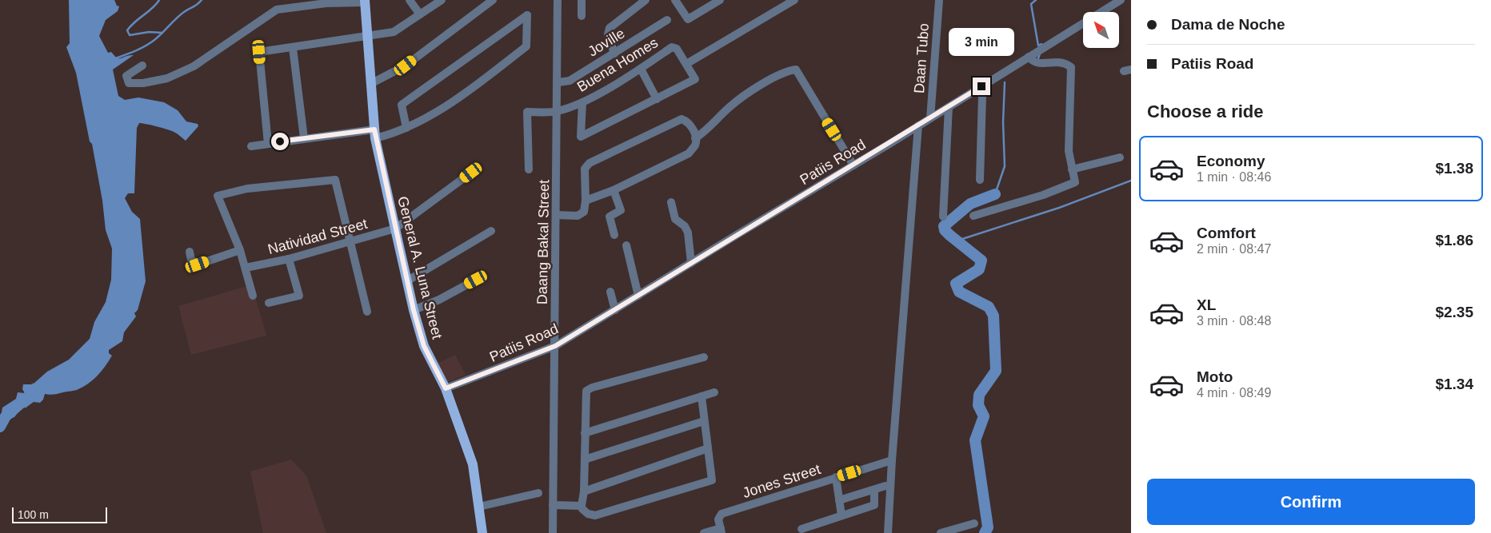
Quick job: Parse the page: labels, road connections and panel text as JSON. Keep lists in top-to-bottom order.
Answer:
{
  "streets": {
    "main road": ["General A. Luna Street"],
    "street": [
      "Joville",
      "Daan Tubo",
      "Buena Homes",
      "Patiis Road",
      "Natividad Street",
      "Daang Bakal Street",
      "Jones Street"
    ]
  },
  "crossings": [
    ["Joville", "Daang Bakal Street"],
    ["Daan Tubo", "Patiis Road"],
    ["Buena Homes", "Daang Bakal Street"],
    ["Patiis Road", "Daang Bakal Street"],
    ["Patiis Road", "General A. Luna Street"],
    ["Natividad Street", "General A. Luna Street"]
  ],
  "scale_bar": "100 m",
  "north": "top left",
  "page": {
    "banner": ["Dama de Noche", "Patiis Road"],
    "bubble": "3 min",
    "heading": "Choose a ride",
    "list": [
      {
        "name": "Economy",
        "note": "1 min · 08:46",
        "value": "$1.38"
      },
      {
        "name": "Comfort",
        "note": "2 min · 08:47",
        "value": "$1.86"
      },
      {
        "name": "XL",
        "note": "3 min · 08:48",
        "value": "$2.35"
      },
      {
        "name": "Moto",
        "note": "4 min · 08:49",
        "value": "$1.34"
      }
    ],
    "buttons": "Confirm",
    "scale": "100 m"
  }
}
